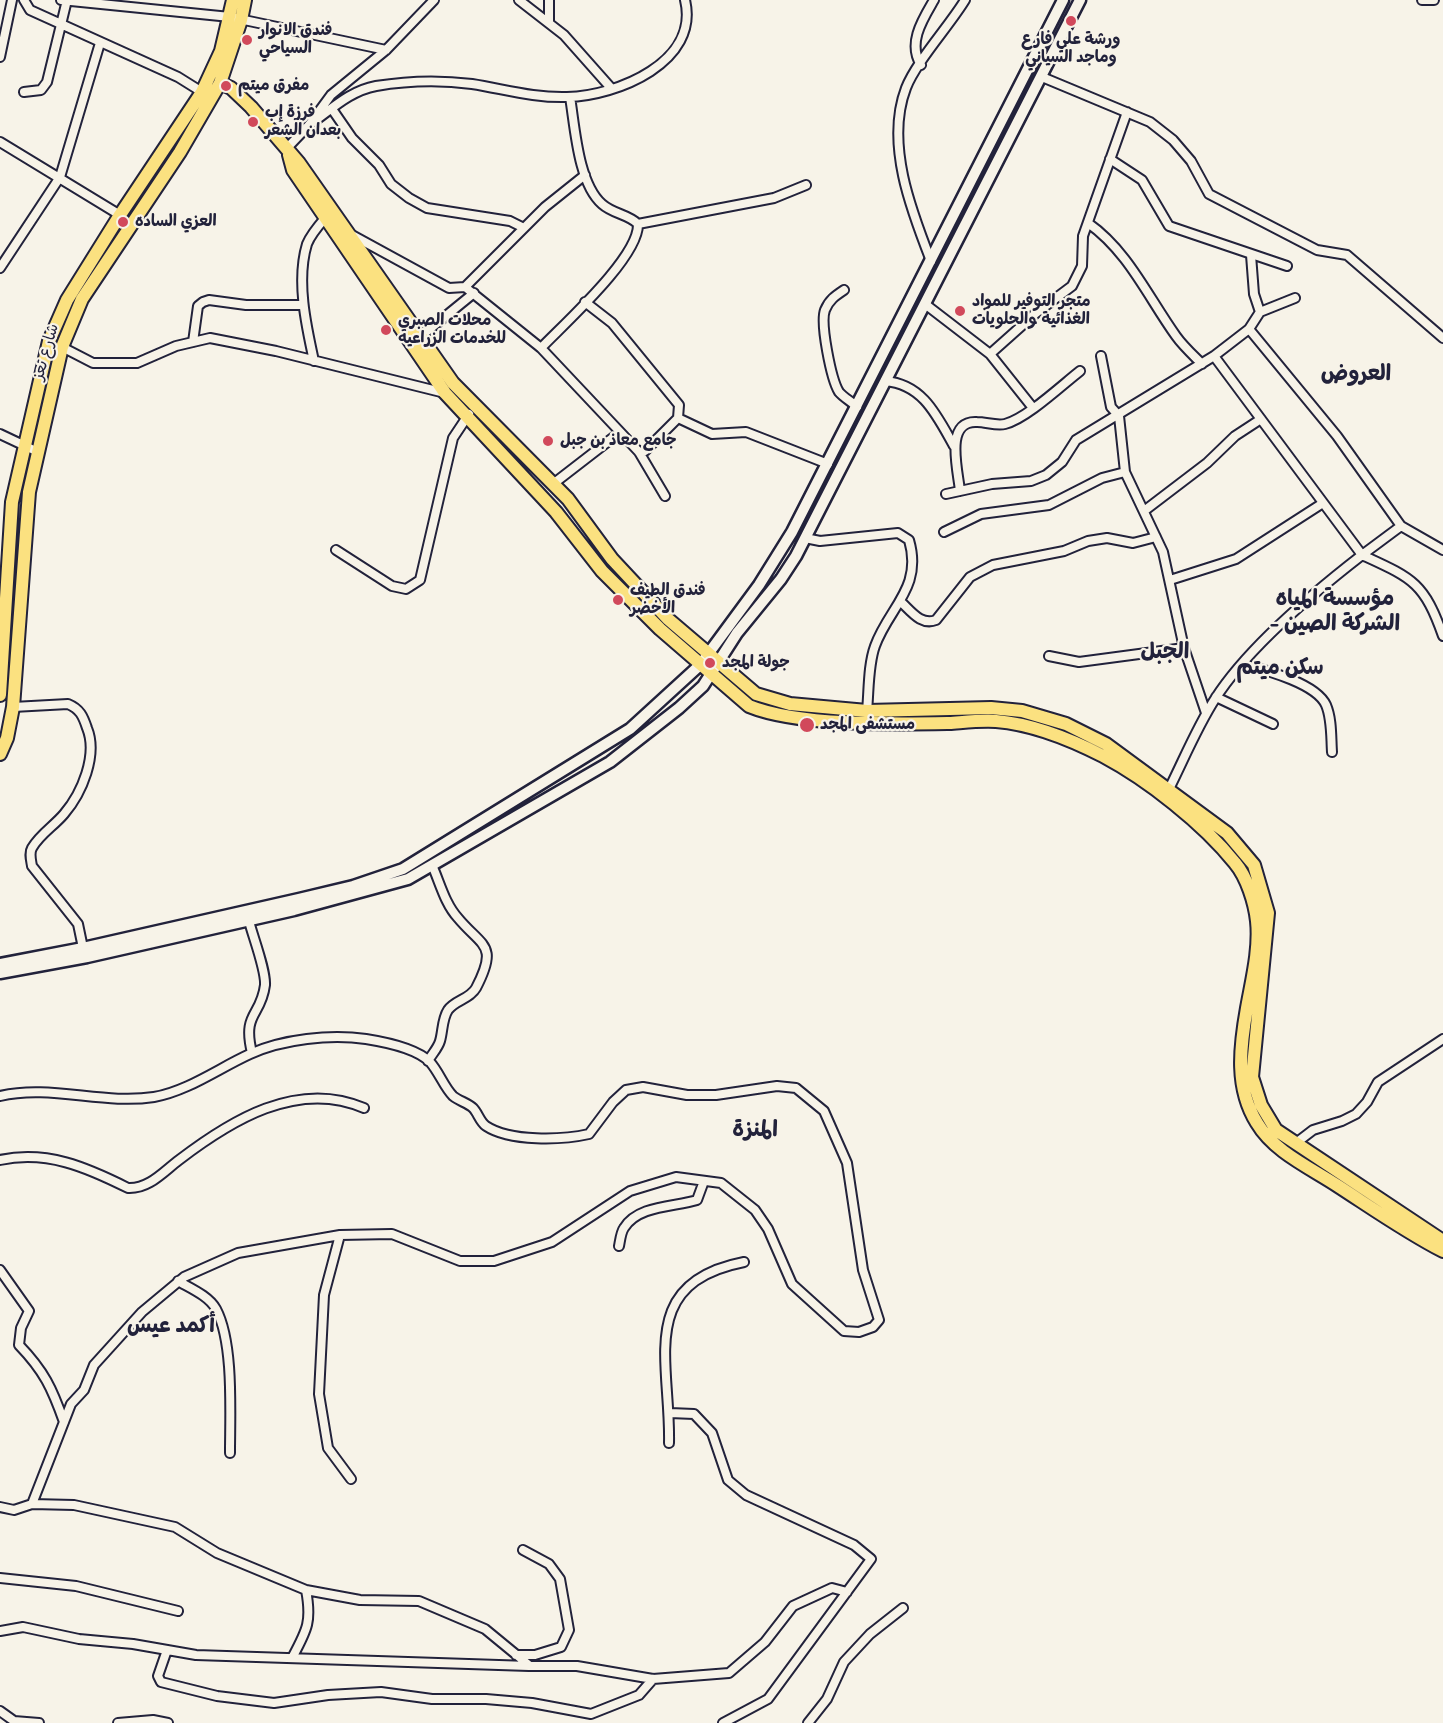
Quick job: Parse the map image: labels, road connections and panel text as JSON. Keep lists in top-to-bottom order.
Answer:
{
  "streets": {
    "main road": ["شارع تعز"]
  },
  "districts": [
    "العروض",
    "مؤسسة المياه - الشركة الصين",
    "الجبل",
    "سكن ميتم",
    "المنزة",
    "أكمد عيس"
  ],
  "places": [
    "ورشة علي فارع وماجد السياني",
    "فندق الانوار السياحي",
    "مفرق ميتم",
    "فرزة إب بعدان الشعر",
    "العزي الساده",
    "متجر التوفير للمواد الغذائية والحلويات",
    "محلات الصبري للخدمات الزراعيه",
    "جامع معاذ بن جبل",
    "فندق الطيف الأخضر",
    "جولة المجد",
    "مستشفى المجد"
  ]
}
